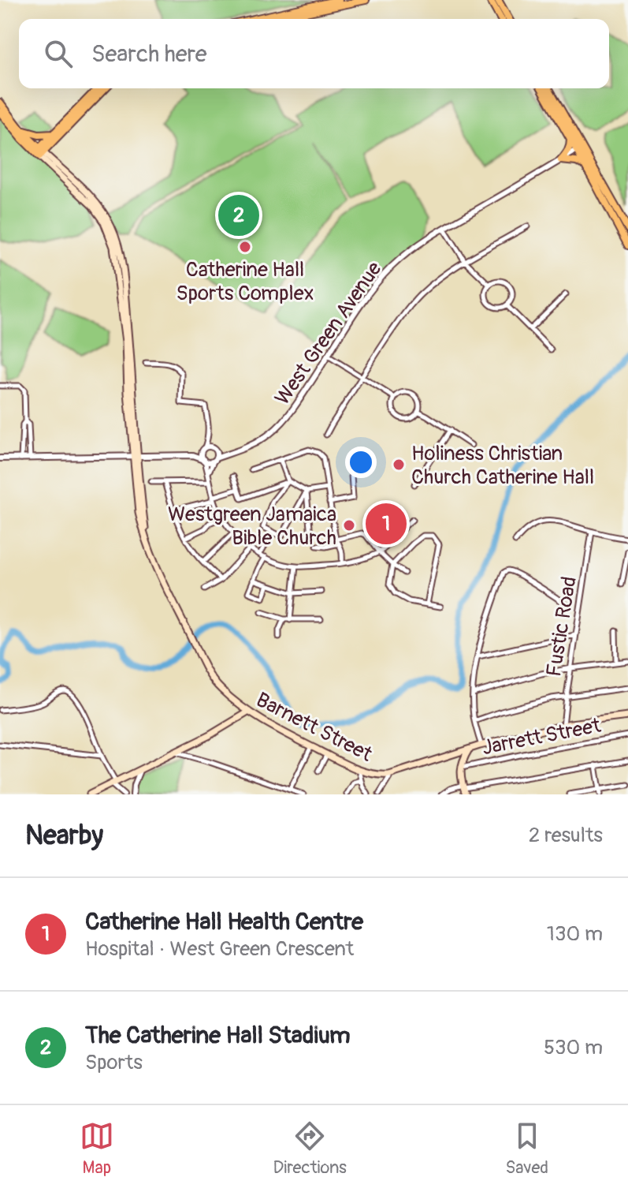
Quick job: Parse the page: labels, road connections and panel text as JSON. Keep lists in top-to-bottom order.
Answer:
{
  "streets": {
    "main road": ["Barnett Street"],
    "street": ["West Green Avenue", "Fustic Road", "Jarrett Street"]
  },
  "crossings": [
    ["Fustic Road", "Barnett Street"]
  ],
  "places": ["Catherine Hall Sports Complex", "Holiness Christian Church Catherine Hall", "Westgreen Jamaica Bible Church"],
  "page": {
    "search": "Search here",
    "pins": ["2", "1"],
    "heading": ["Nearby", "2 results"],
    "list": [
      {
        "mark": "1",
        "name": "Catherine Hall Health Centre",
        "note": "Hospital · West Green Crescent",
        "value": "130 m"
      },
      {
        "mark": "2",
        "name": "The Catherine Hall Stadium",
        "note": "Sports",
        "value": "530 m"
      }
    ],
    "nav": ["Map", "Directions", "Saved"]
  }
}
